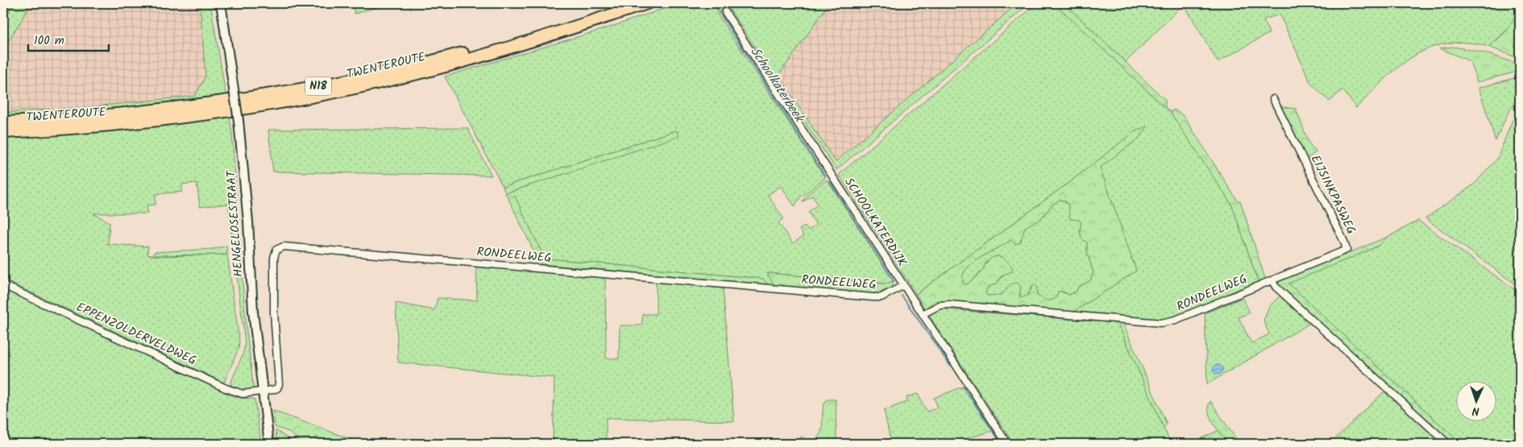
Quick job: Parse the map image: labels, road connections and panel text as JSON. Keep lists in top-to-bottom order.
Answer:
{
  "streets": {
    "highway": ["TWENTEROUTE", "N18"],
    "main road": ["HENGELOSESTRAAT"],
    "street": [
      "EIJSINKPASWEG",
      "SCHOOLKATERDIJK",
      "RONDEELWEG",
      "EPPENZOLDERVELDWEG"
    ]
  },
  "crossings": [
    ["EIJSINKPASWEG", "RONDEELWEG"],
    ["SCHOOLKATERDIJK", "RONDEELWEG"],
    ["HENGELOSESTRAAT", "RONDEELWEG"],
    ["HENGELOSESTRAAT", "EPPENZOLDERVELDWEG"],
    ["RONDEELWEG", "EPPENZOLDERVELDWEG"]
  ],
  "water": ["Schoolkaterbeek"],
  "scale_bar": "100 m",
  "north": "bottom"
}
